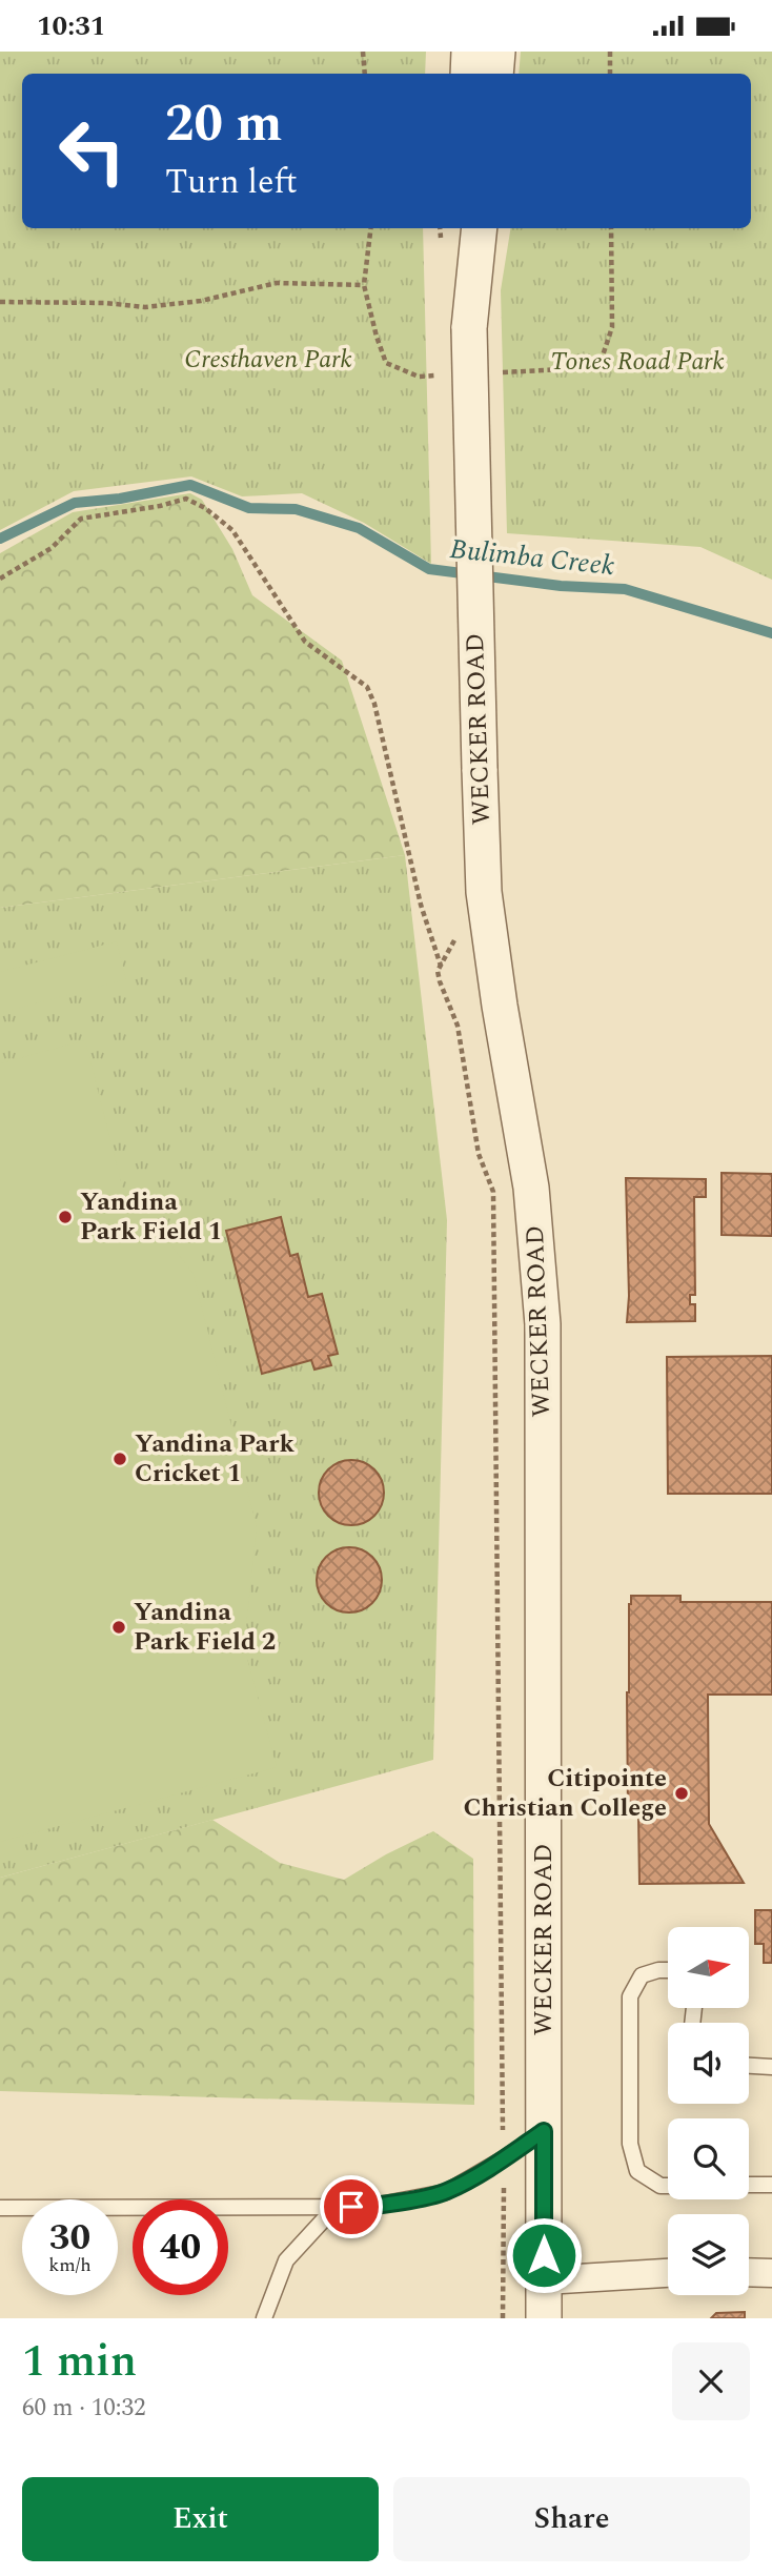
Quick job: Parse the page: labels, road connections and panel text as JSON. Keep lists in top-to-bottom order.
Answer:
{
  "streets": {
    "street": ["WECKER ROAD"]
  },
  "water": ["Bulimba Creek"],
  "parks": ["Cresthaven Park", "Tones Road Park"],
  "places": [
    "Yandina Park Field 1",
    "Yandina Park Cricket 1",
    "Yandina Park Field 2",
    "Citipointe Christian College"
  ],
  "north": "right",
  "page": {
    "status": "10:31",
    "turn": ["20 m", "Turn left"],
    "speed": "30 km/h",
    "limit": "40",
    "heading": ["1 min", "60 m · 10:32"],
    "buttons": ["Exit", "Share"]
  }
}
